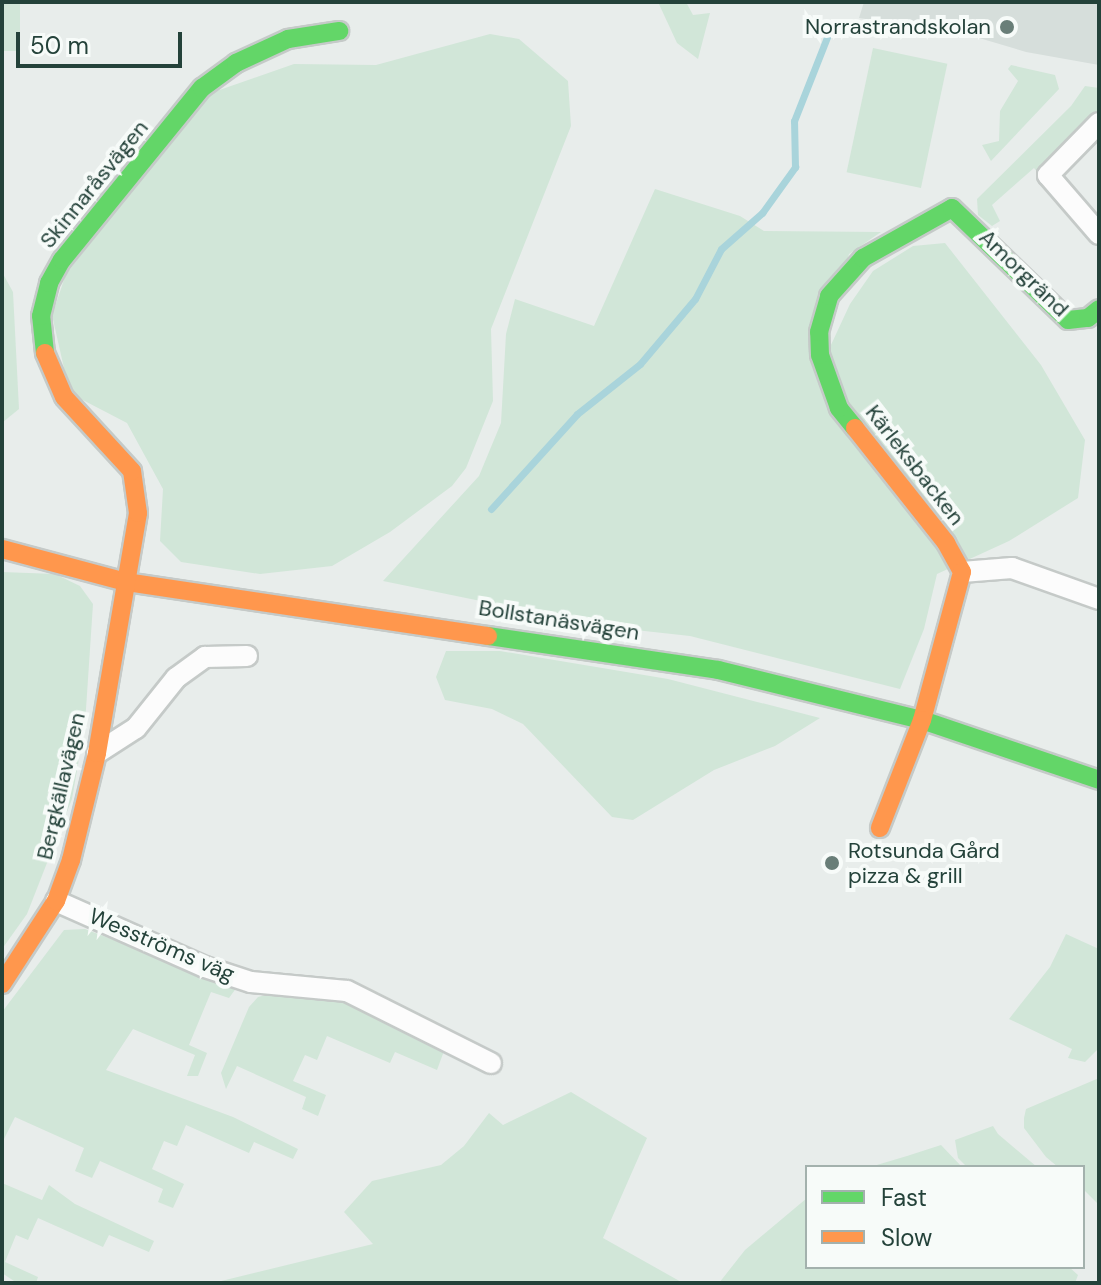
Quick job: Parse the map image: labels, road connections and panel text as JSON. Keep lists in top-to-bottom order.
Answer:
{
  "streets": {
    "street": [
      "Skinnaråsvägen",
      "Amorgränd",
      "Kärleksbacken",
      "Bollstanäsvägen",
      "Bergkällavägen",
      "Wesströms väg"
    ]
  },
  "crossings": [
    ["Skinnaråsvägen", "Bollstanäsvägen"],
    ["Skinnaråsvägen", "Bergkällavägen"],
    ["Amorgränd", "Kärleksbacken"],
    ["Bollstanäsvägen", "Bergkällavägen"],
    ["Bergkällavägen", "Wesströms väg"]
  ],
  "places": ["Norrastrandskolan", "Rotsunda Gård pizza & grill"],
  "legend": ["Fast", "Slow"],
  "scale_bar": "50 m"
}
